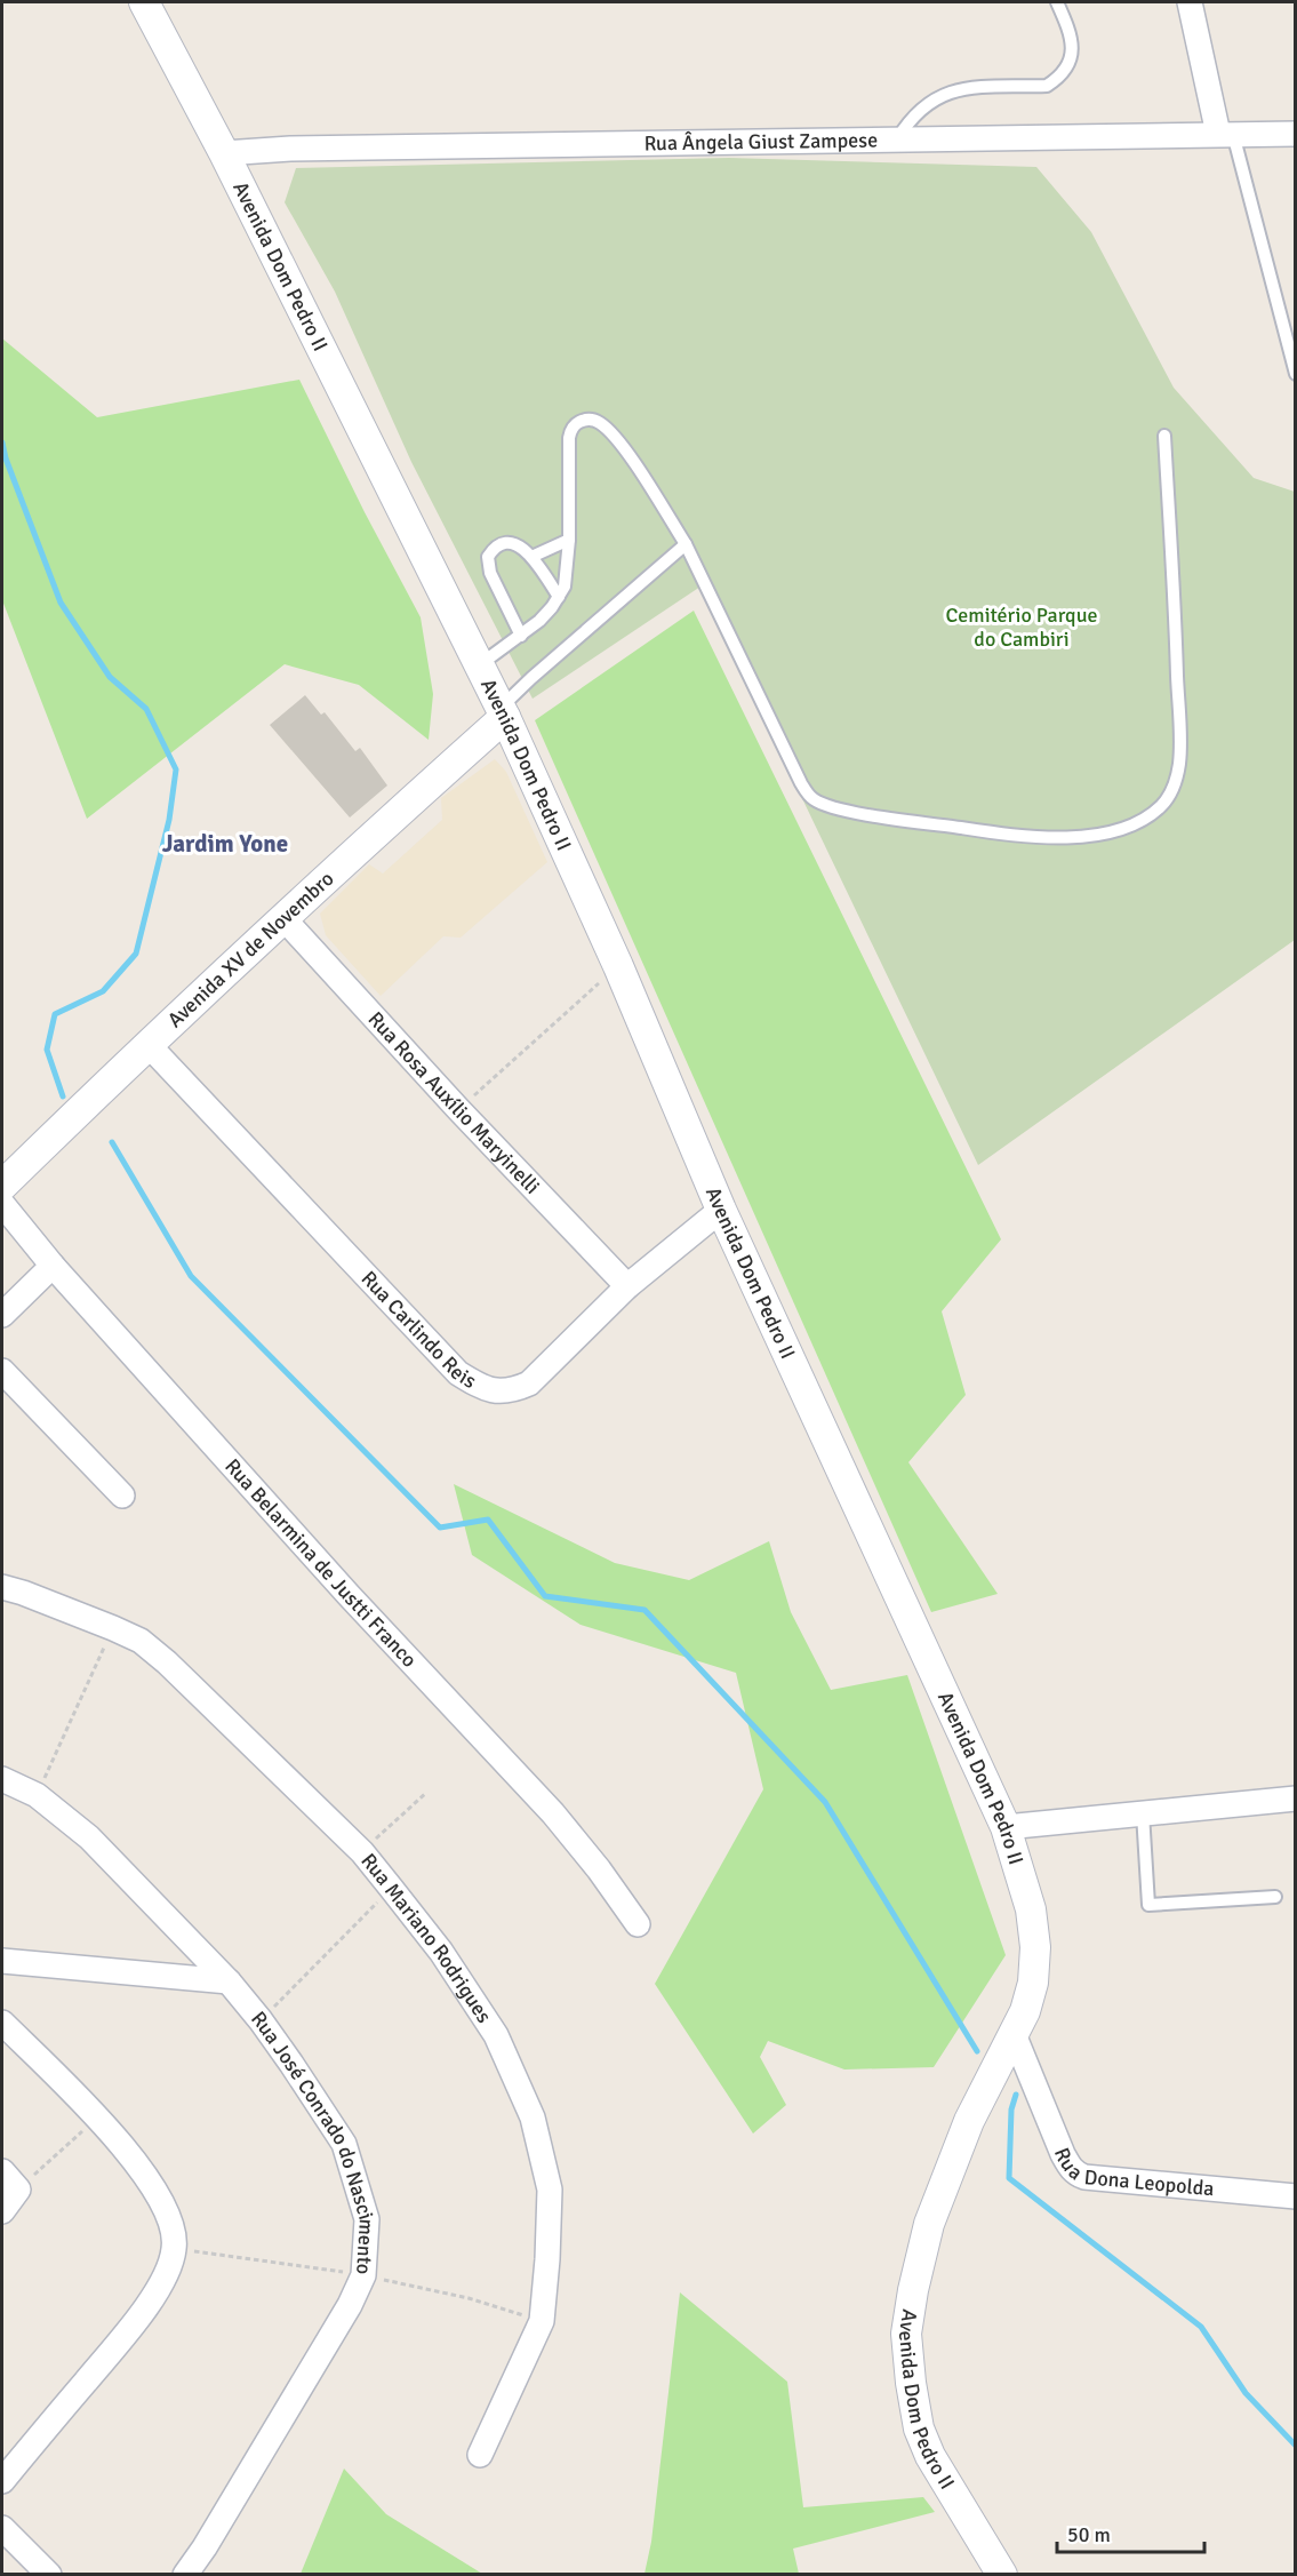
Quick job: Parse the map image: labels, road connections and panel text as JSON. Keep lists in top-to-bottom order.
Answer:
{
  "streets": {
    "street": [
      "Rua Ângela Giust Zampese",
      "Avenida Dom Pedro II",
      "Avenida XV de Novembro",
      "Rua Rosa Auxílio Maryinelli",
      "Rua Carlindo Reis",
      "Rua Belarmina de Justti Franco",
      "Rua Mariano Rodrigues",
      "Rua José Conrado do Nascimento",
      "Rua Dona Leopolda"
    ]
  },
  "crossings": [
    ["Rua Ângela Giust Zampese", "Avenida Dom Pedro II"],
    ["Avenida Dom Pedro II", "Avenida XV de Novembro"],
    ["Avenida Dom Pedro II", "Rua Carlindo Reis"],
    ["Avenida Dom Pedro II", "Rua Dona Leopolda"],
    ["Avenida XV de Novembro", "Rua Rosa Auxílio Maryinelli"],
    ["Avenida XV de Novembro", "Rua Carlindo Reis"],
    ["Rua Rosa Auxílio Maryinelli", "Rua Carlindo Reis"]
  ],
  "districts": ["Jardim Yone"],
  "parks": ["Cemitério Parque do Cambiri"],
  "scale_bar": "50 m"
}
